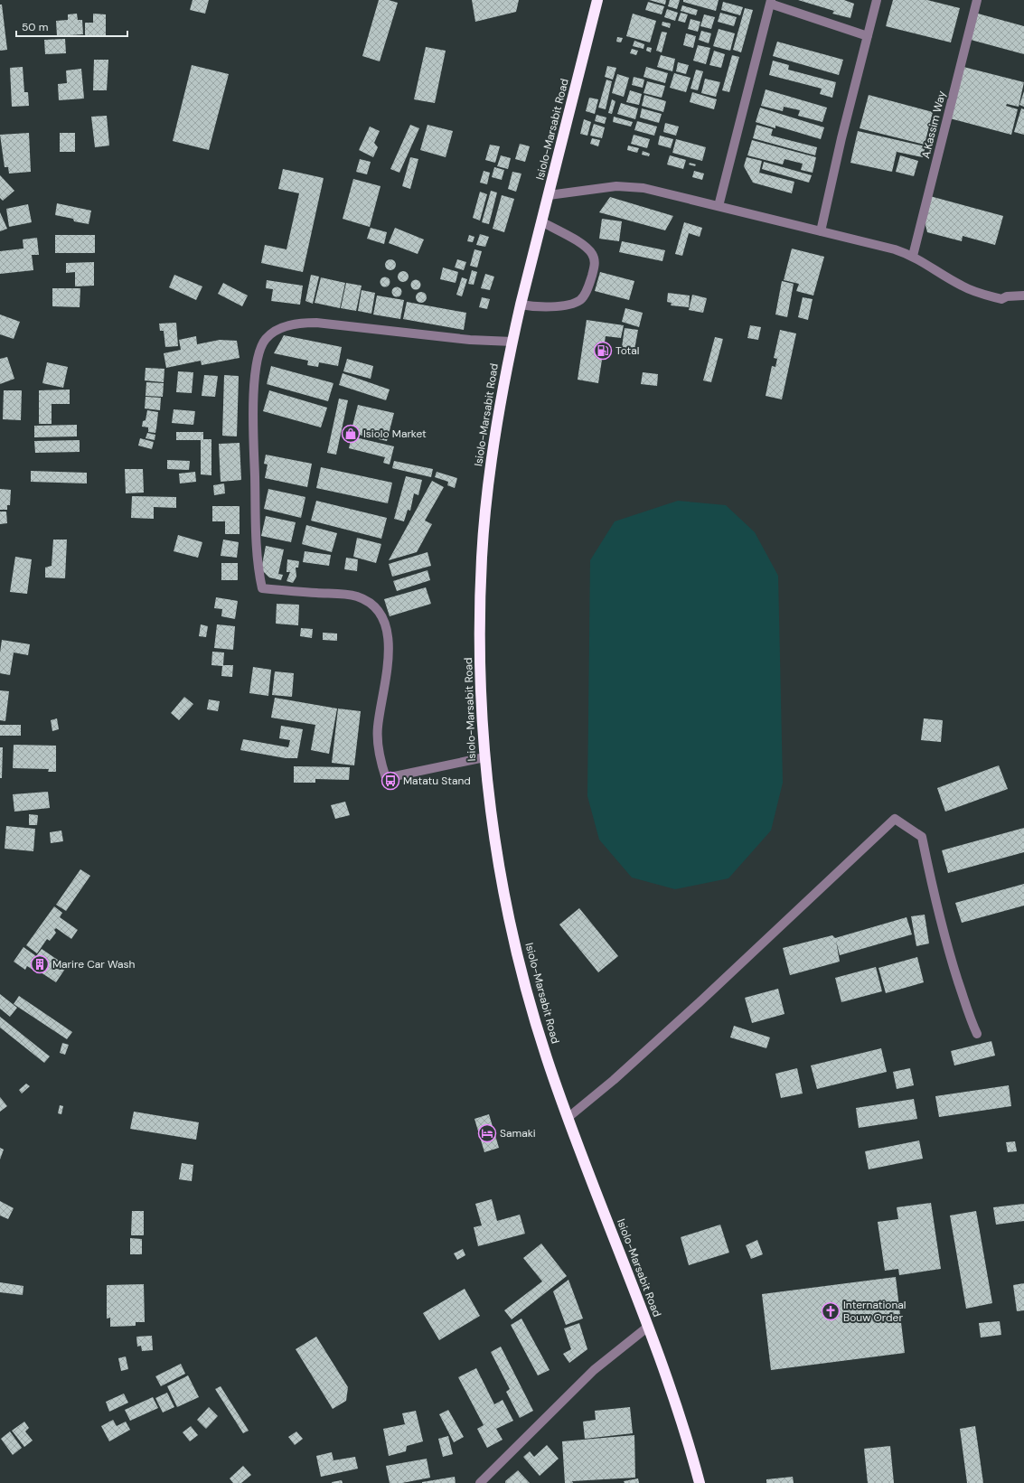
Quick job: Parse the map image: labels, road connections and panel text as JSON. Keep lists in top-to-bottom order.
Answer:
{
  "streets": {
    "highway": ["Isiolo-Marsabit Road"],
    "street": ["A.Kassim Way"]
  },
  "places": {
    "fuel station": ["Total"],
    "shop": ["Isiolo Market"],
    "bus stop": ["Matatu Stand"],
    "building": ["Marire Car Wash"],
    "hotel": ["Samaki"],
    "church": ["International Bouw Order"]
  },
  "scale_bar": "50 m"
}
